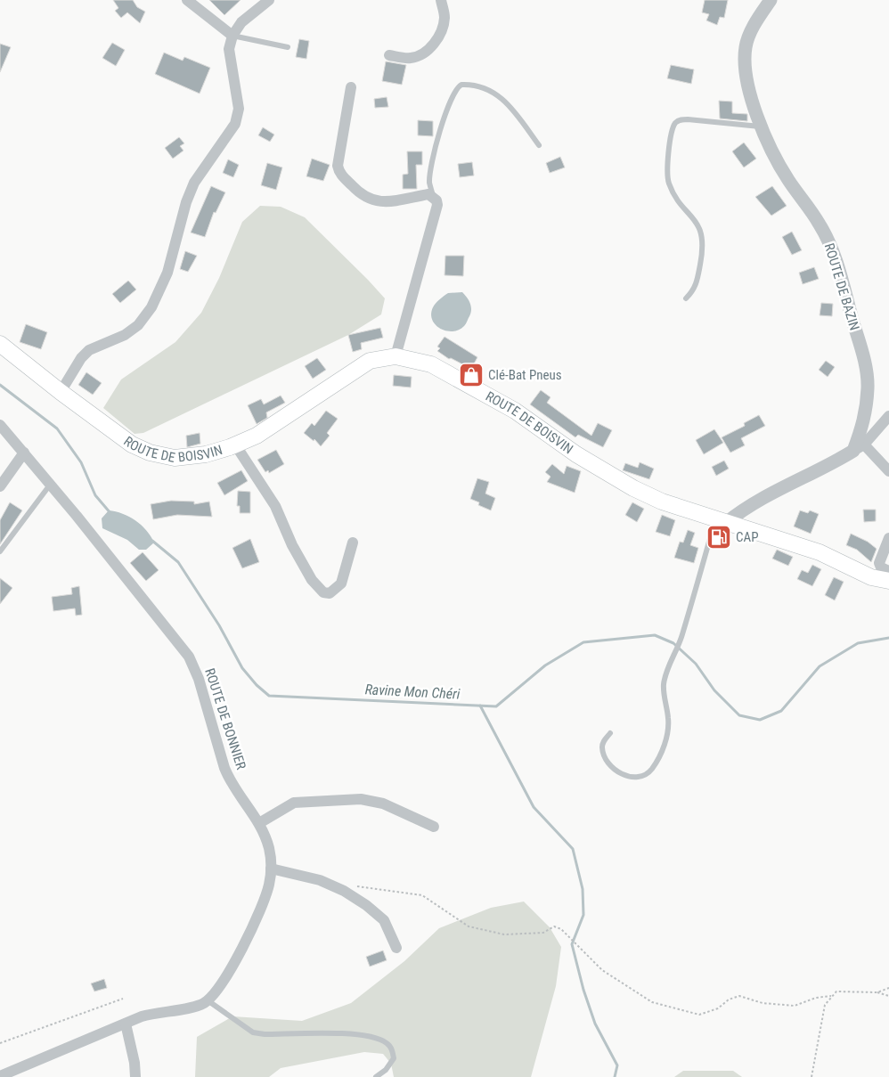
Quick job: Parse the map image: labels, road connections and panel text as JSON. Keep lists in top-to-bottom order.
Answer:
{
  "streets": {
    "main road": ["ROUTE DE BOISVIN"],
    "street": ["ROUTE DE BAZIN", "ROUTE DE BONNIER"]
  },
  "water": ["Ravine Mon Chéri"],
  "places": {
    "shop": ["Clé-Bat Pneus"],
    "fuel station": ["CAP"]
  }
}
